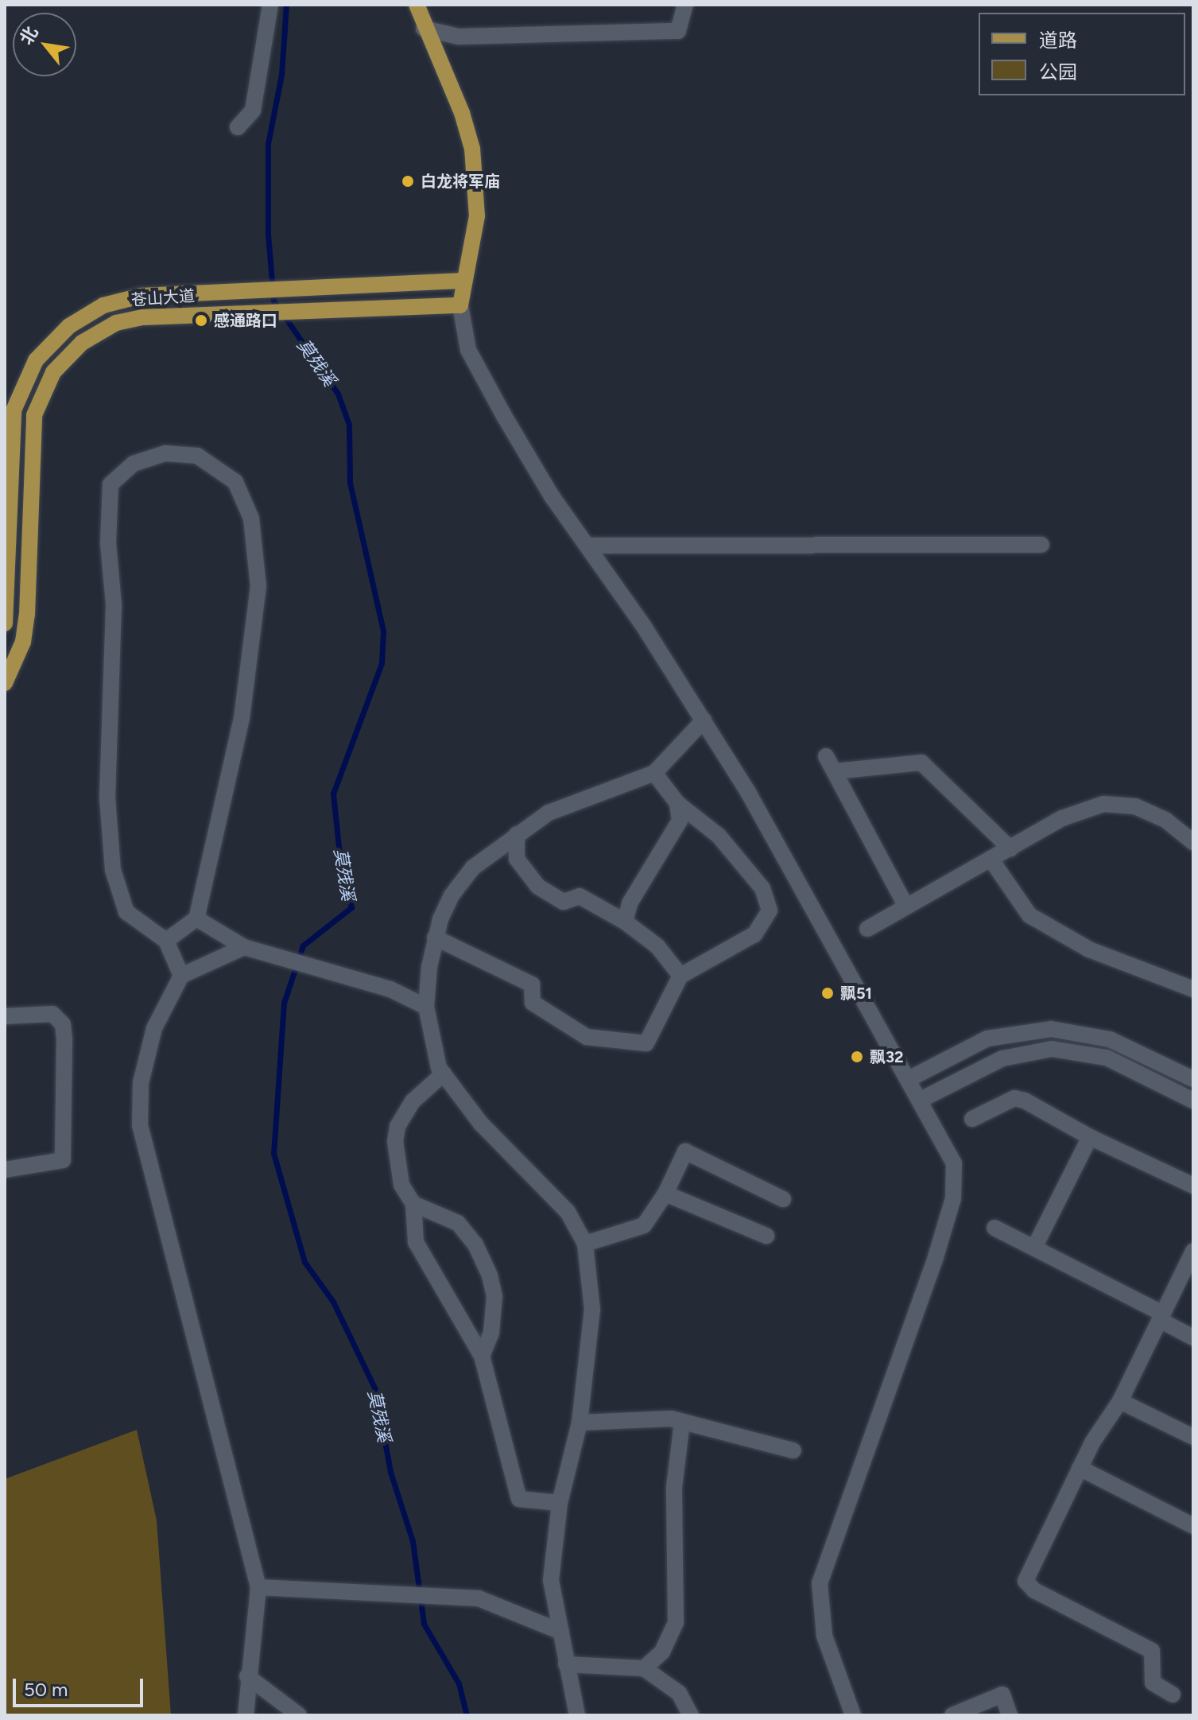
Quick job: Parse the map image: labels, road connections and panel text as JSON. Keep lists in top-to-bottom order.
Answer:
{
  "streets": {
    "main road": ["苍山大道"]
  },
  "water": ["莫残溪"],
  "places": [
    "白龙将军庙",
    "感通路口",
    "飘51",
    "飘32"
  ],
  "legend": ["道路", "公园"],
  "scale_bar": "50 m",
  "north": "top left"
}
